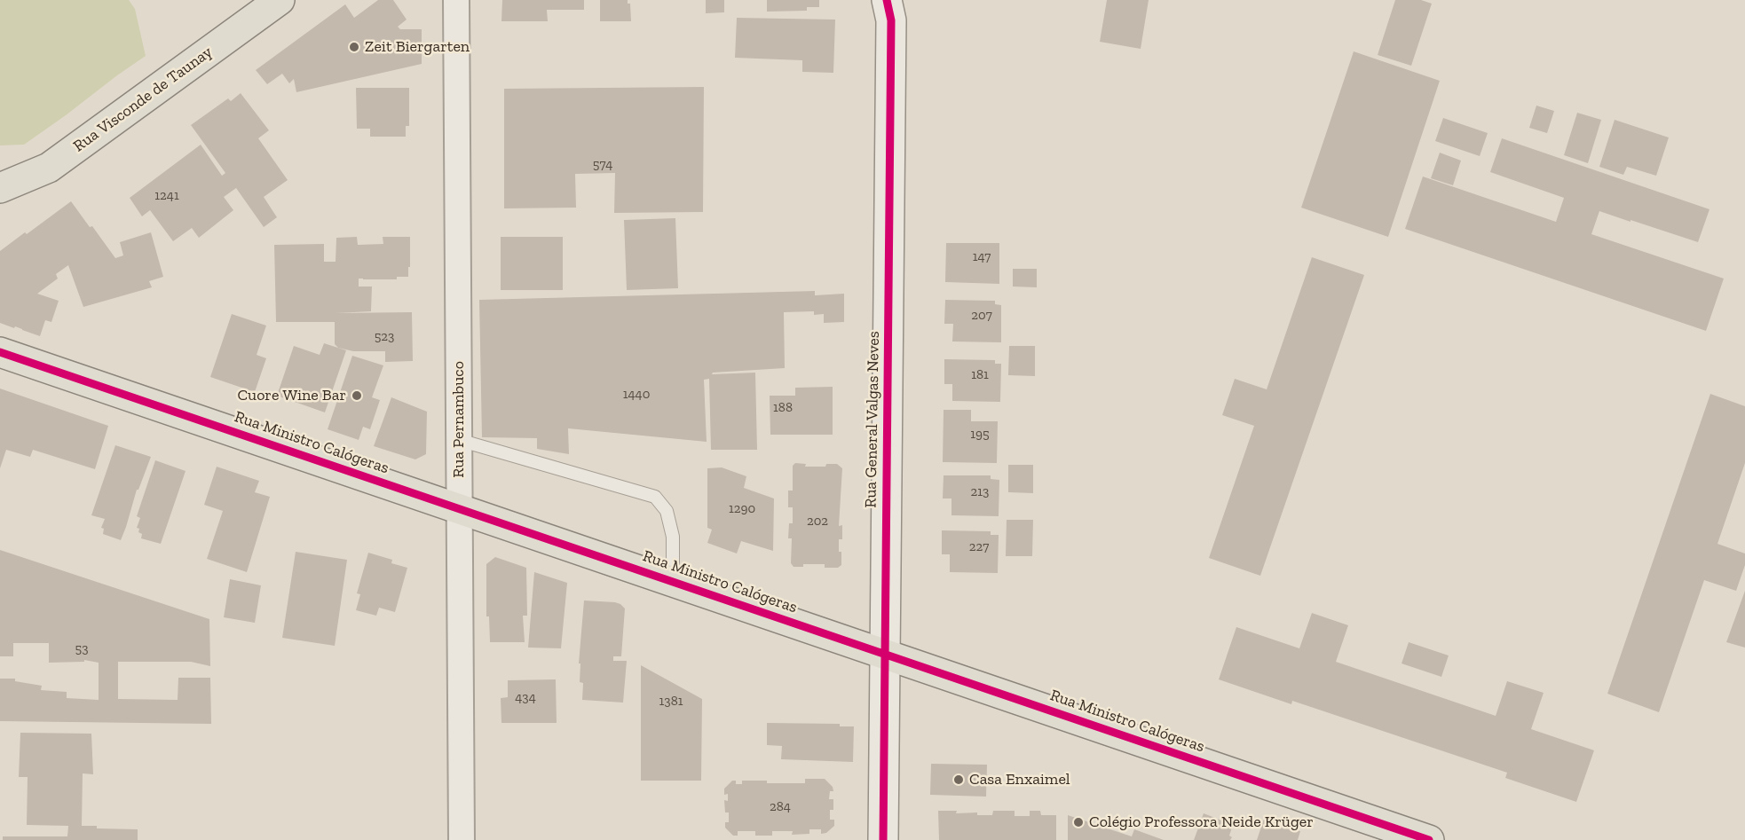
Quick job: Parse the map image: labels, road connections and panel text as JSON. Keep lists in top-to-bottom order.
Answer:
{
  "streets": {
    "main road": ["Rua Visconde de Taunay", "Rua General Valgas Neves", "Rua Ministro Calógeras"],
    "street": ["Rua Pernambuco"]
  },
  "crossings": [
    ["Rua Pernambuco", "Rua Ministro Calógeras"],
    ["Rua General Valgas Neves", "Rua Ministro Calógeras"]
  ],
  "places": [
    "Zeit Biergarten",
    "Cuore Wine Bar",
    "Casa Enxaimel",
    "Colégio Professora Neide Krüger"
  ],
  "house_numbers": [
    "574",
    "1241",
    "147",
    "207",
    "523",
    "181",
    "1440",
    "188",
    "195",
    "213",
    "1290",
    "202",
    "227",
    "53",
    "434",
    "1381",
    "284"
  ]
}
